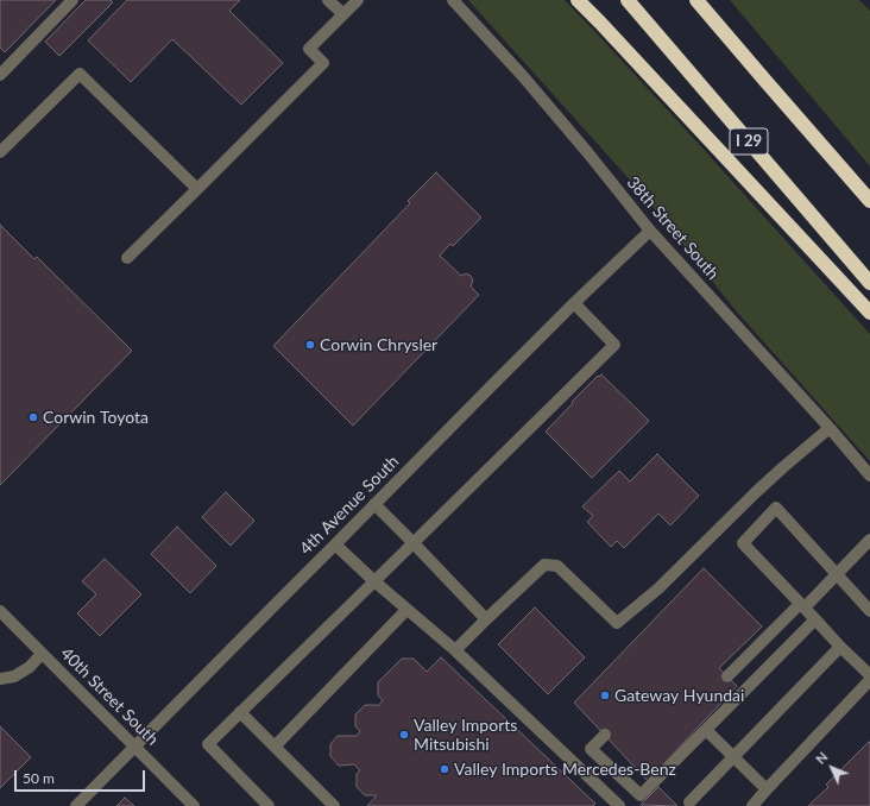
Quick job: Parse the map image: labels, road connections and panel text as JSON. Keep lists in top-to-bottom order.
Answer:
{
  "streets": {
    "highway": ["I 29"],
    "street": ["38th Street South", "4th Avenue South", "40th Street South"]
  },
  "crossings": [
    ["38th Street South", "4th Avenue South"],
    ["4th Avenue South", "40th Street South"]
  ],
  "places": [
    "Corwin Chrysler",
    "Corwin Toyota",
    "Gateway Hyundai",
    "Valley Imports Mitsubishi",
    "Valley Imports Mercedes-Benz"
  ],
  "scale_bar": "50 m",
  "north": "top left"
}
